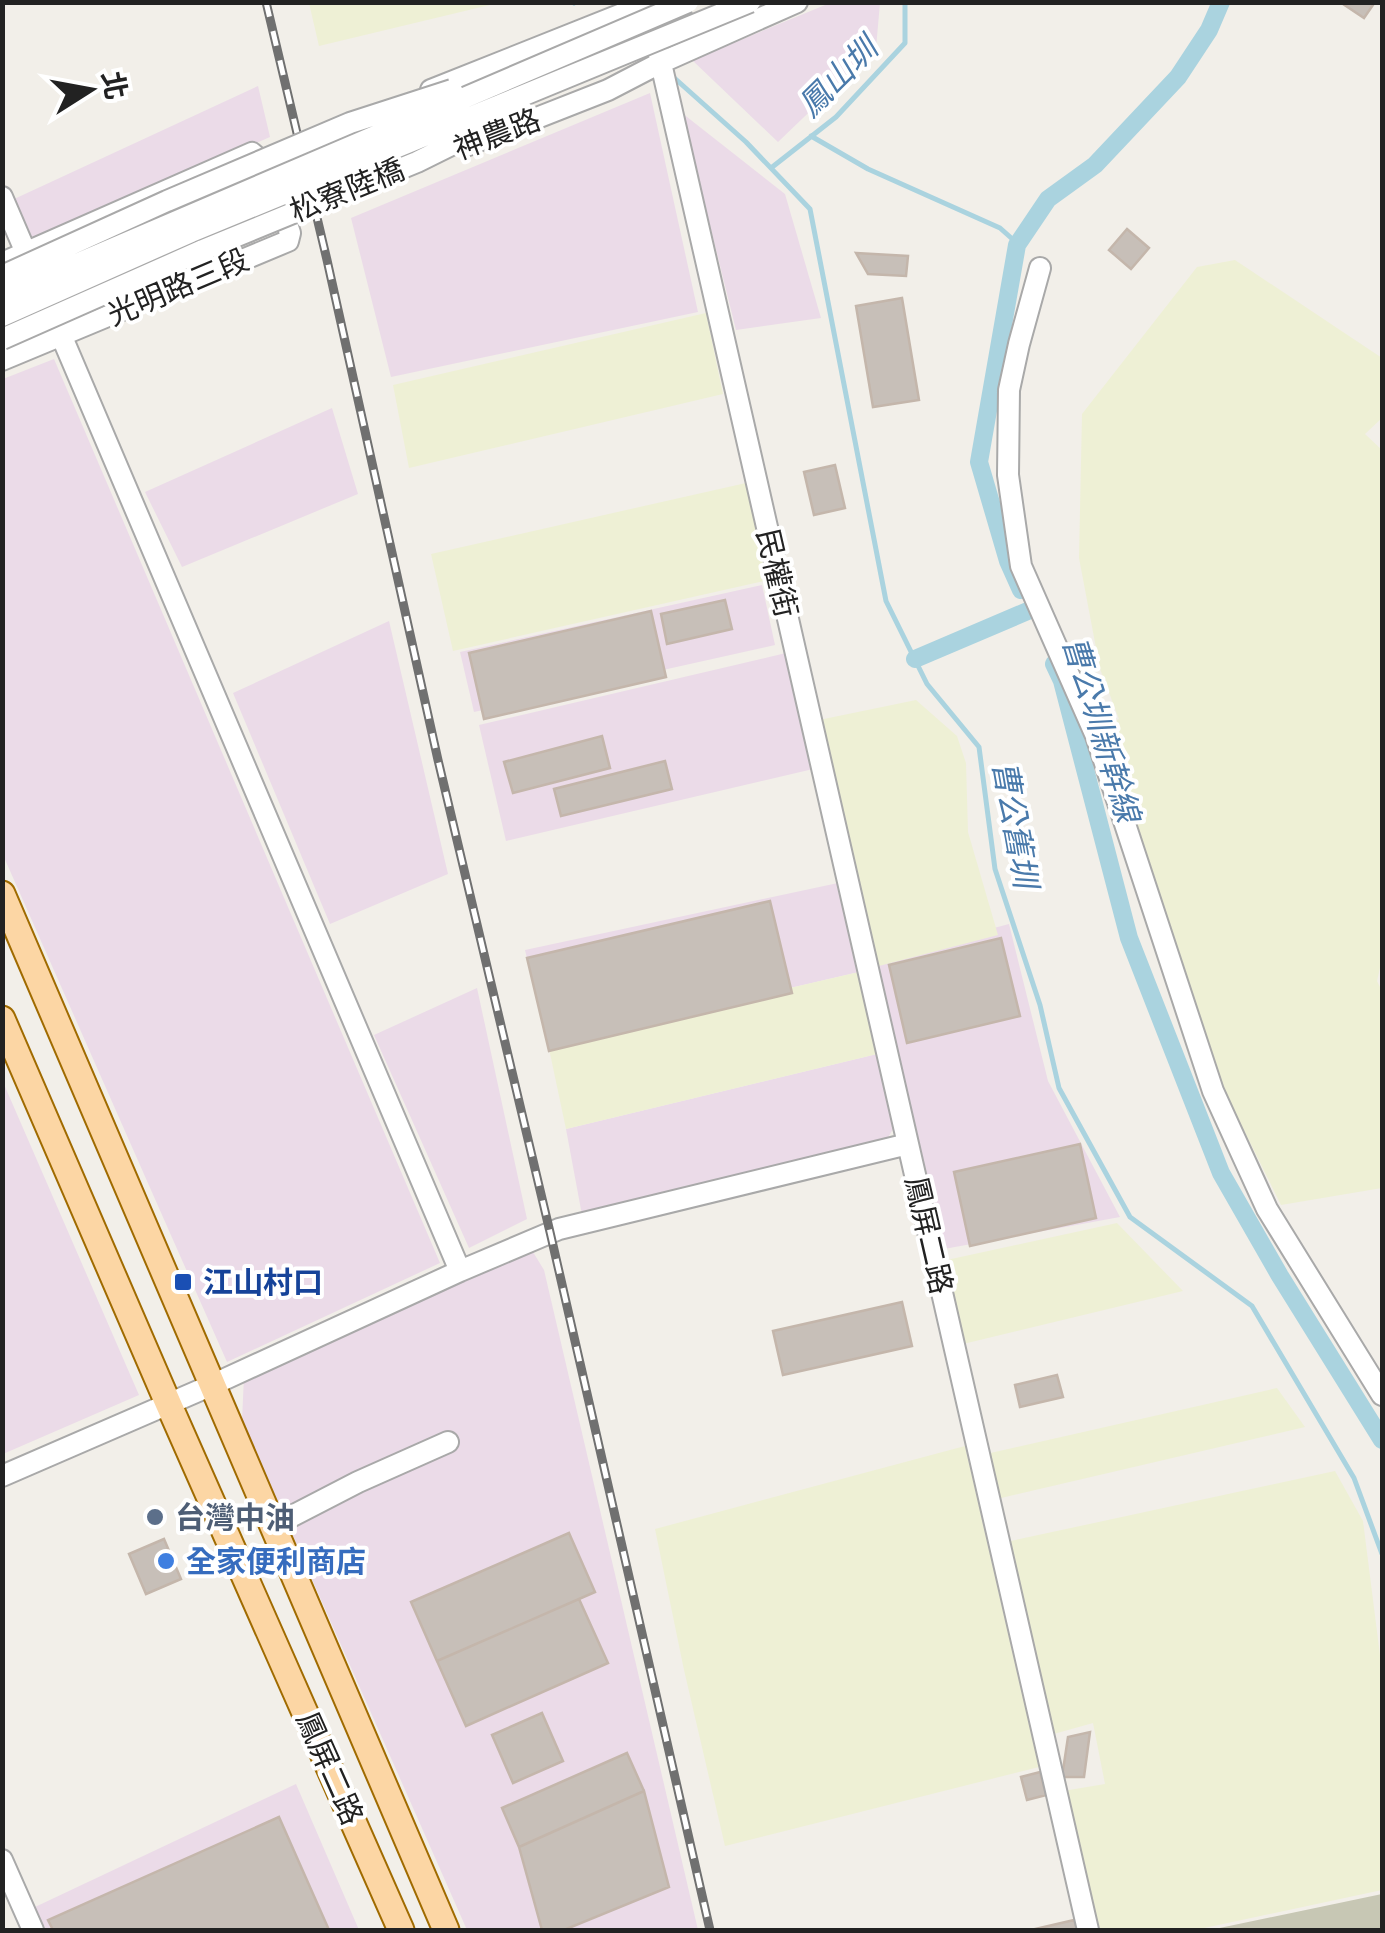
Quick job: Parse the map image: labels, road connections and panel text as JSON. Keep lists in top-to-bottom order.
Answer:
{
  "streets": {
    "main road": ["鳳屏二路"],
    "street": [
      "神農路",
      "松寮陸橋",
      "光明路三段",
      "民權街"
    ]
  },
  "crossings": [
    ["神農路", "民權街"],
    ["民權街", "鳳屏二路"]
  ],
  "water": ["鳳山圳", "曹公圳新幹線", "曹公舊圳"],
  "places": {
    "transit": ["江山村口"],
    "other": ["台灣中油", "全家便利商店"]
  },
  "north": "right"
}
